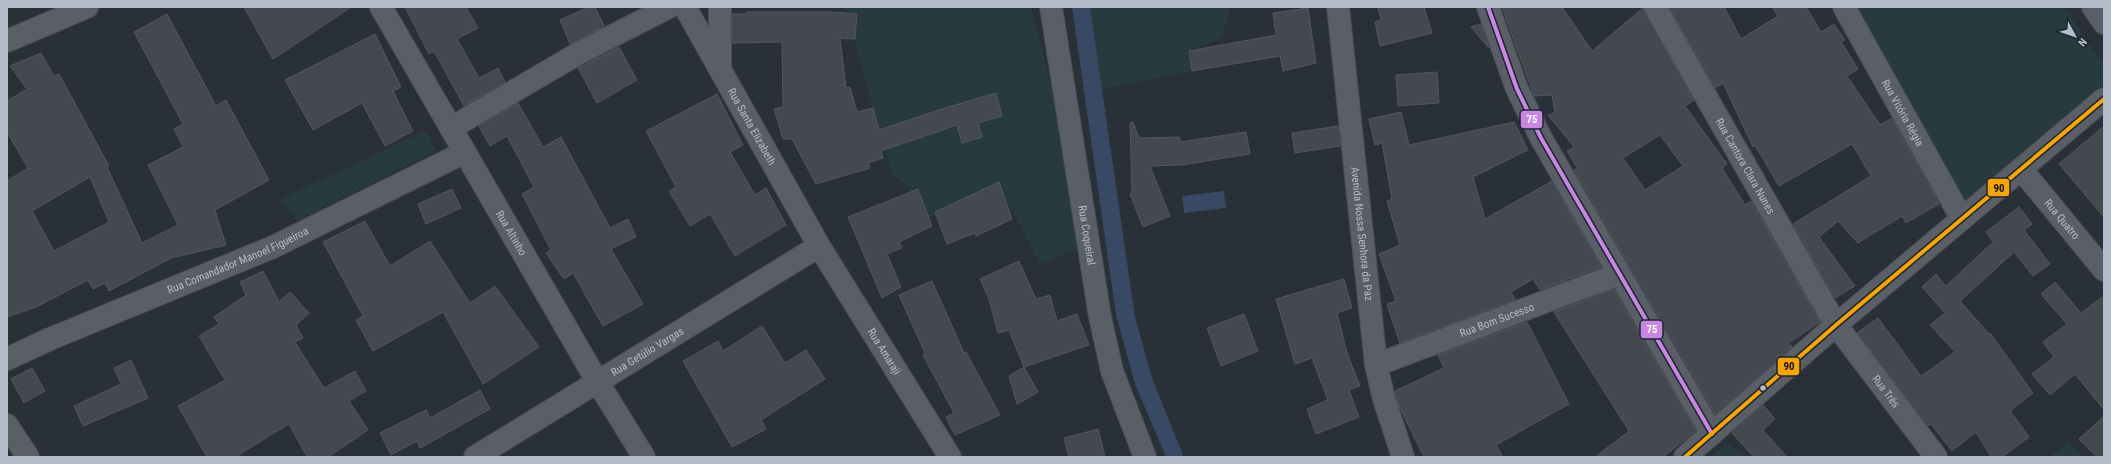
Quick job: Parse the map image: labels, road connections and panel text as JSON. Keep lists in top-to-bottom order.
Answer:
{
  "streets": {
    "street": [
      "Rua Vitória Régia",
      "Rua Santa Elizabeth",
      "Rua Cantora Clara Nunes",
      "Rua Quatro",
      "Rua Altinho",
      "Avenida Nossa Senhora da Paz",
      "Rua Coqueiral",
      "Rua Comandador Manoel Figueiroa",
      "Rua Bom Sucesso",
      "Rua Getúlio Vargas",
      "Rua Amaraji",
      "Rua Três"
    ]
  },
  "crossings": [
    ["Rua Santa Elizabeth", "Rua Getúlio Vargas"],
    ["Rua Santa Elizabeth", "Rua Amaraji"],
    ["Rua Cantora Clara Nunes", "Rua Três"],
    ["Rua Altinho", "Rua Comandador Manoel Figueiroa"],
    ["Rua Altinho", "Rua Getúlio Vargas"],
    ["Avenida Nossa Senhora da Paz", "Rua Bom Sucesso"],
    ["Rua Getúlio Vargas", "Rua Amaraji"]
  ],
  "lines": ["transit line 75", "transit line 90"],
  "north": "bottom right"
}
